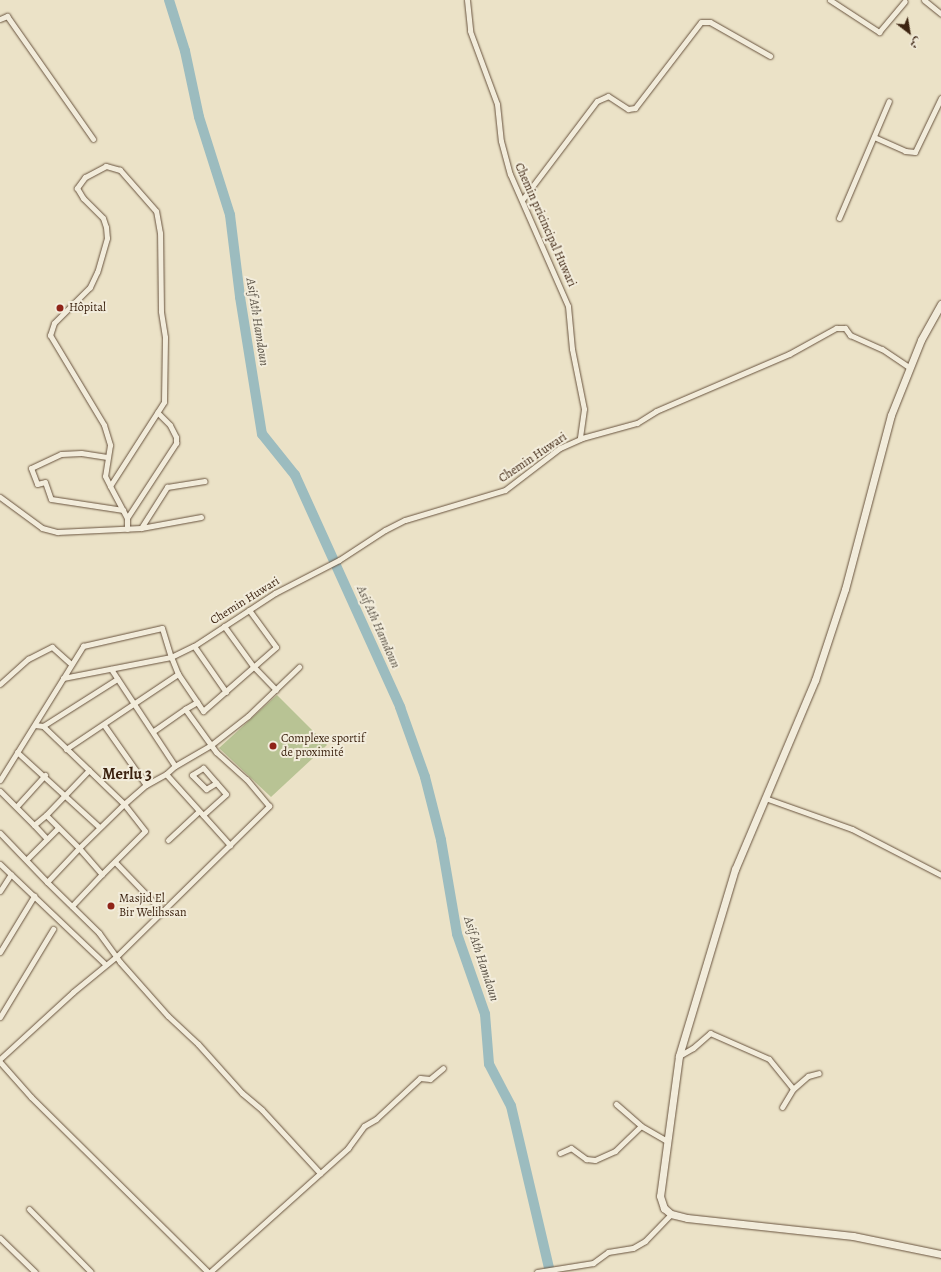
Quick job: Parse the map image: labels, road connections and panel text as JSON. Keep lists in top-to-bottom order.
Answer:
{
  "streets": {
    "street": ["Chemin pricincipal Huwari", "Chemin Huwari"]
  },
  "crossings": [
    ["Chemin pricincipal Huwari", "Chemin Huwari"]
  ],
  "districts": ["Merlu 3"],
  "water": ["Asif Ath Hamdoun"],
  "places": ["Hôpital", "Complexe sportif de proximité", "Masjid El Bir Welihssan"],
  "north": "bottom right"
}
